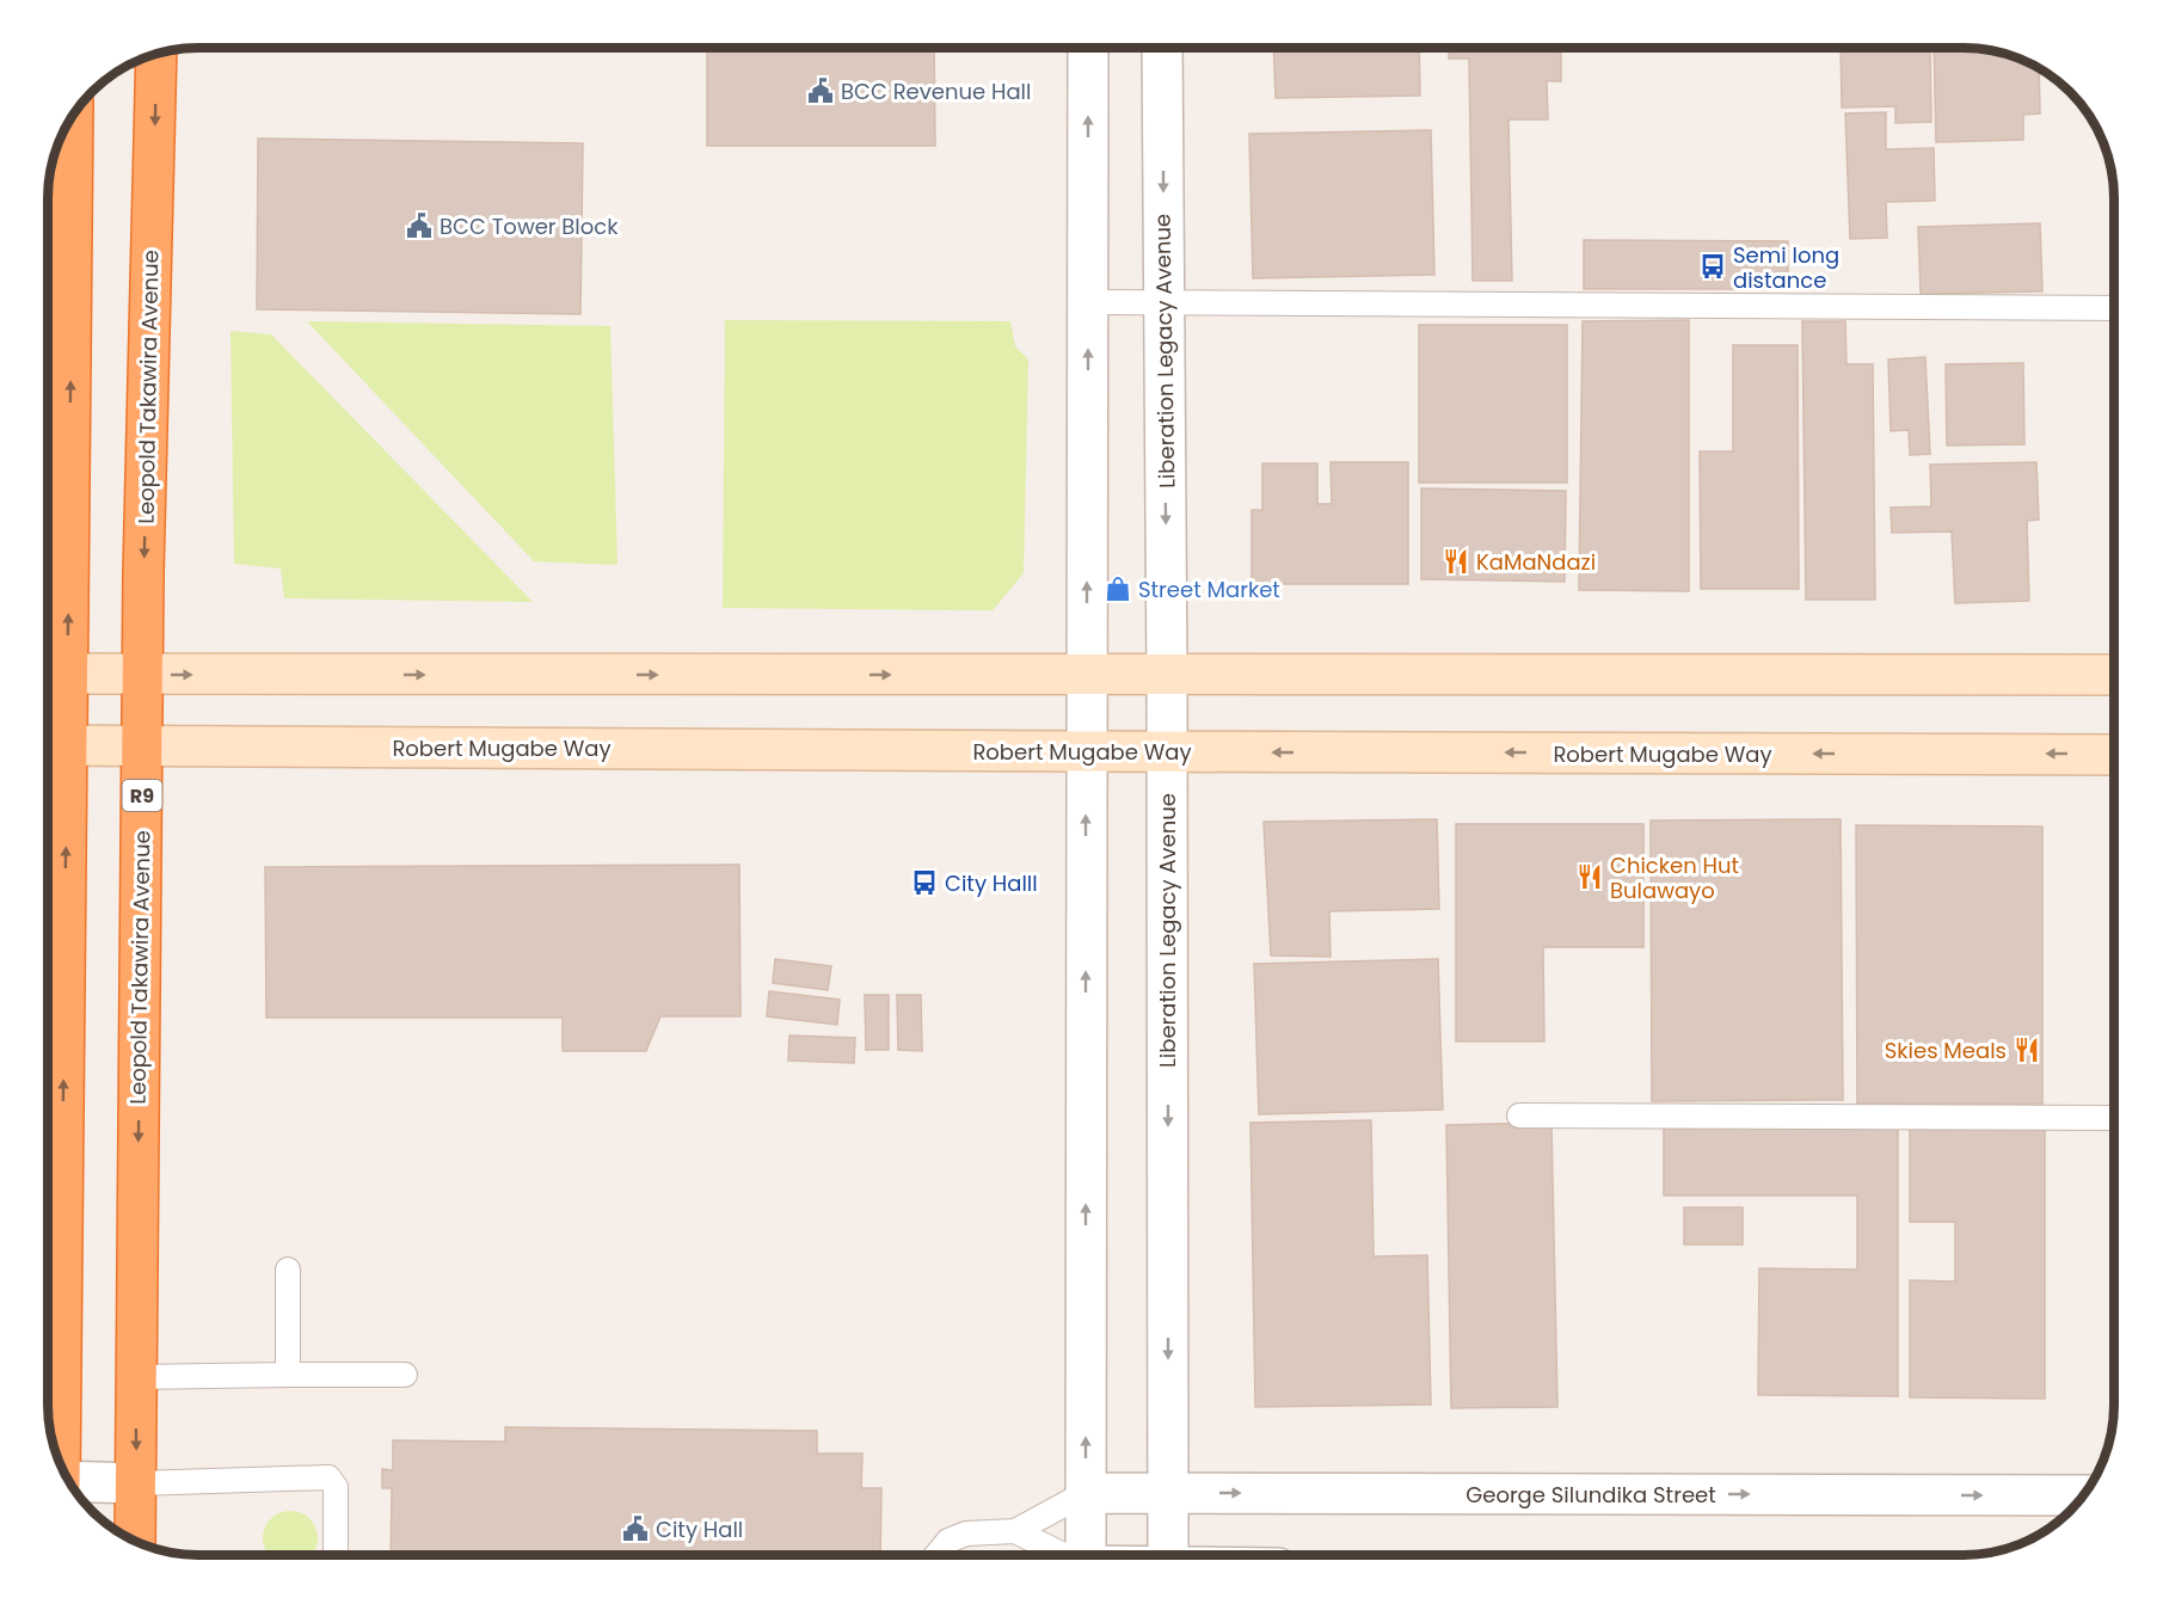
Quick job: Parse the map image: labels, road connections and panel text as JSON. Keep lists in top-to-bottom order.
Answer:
{
  "streets": {
    "highway": ["Leopold Takawira Avenue", "R9"],
    "main road": ["Robert Mugabe Way"],
    "street": ["Liberation Legacy Avenue", "George Silundika Street"]
  },
  "crossings": [
    ["Liberation Legacy Avenue", "Robert Mugabe Way"],
    ["Liberation Legacy Avenue", "George Silundika Street"],
    ["Leopold Takawira Avenue", "Robert Mugabe Way"]
  ],
  "one_way": ["George Silundika Street"],
  "places": {
    "public building": ["BCC Revenue Hall", "BCC Tower Block", "City Hall"],
    "bus stop": ["Semi long distance", "City Halll"],
    "restaurant": ["KaMaNdazi", "Chicken Hut Bulawayo", "Skies Meals"],
    "shop": ["Street Market"]
  }
}
